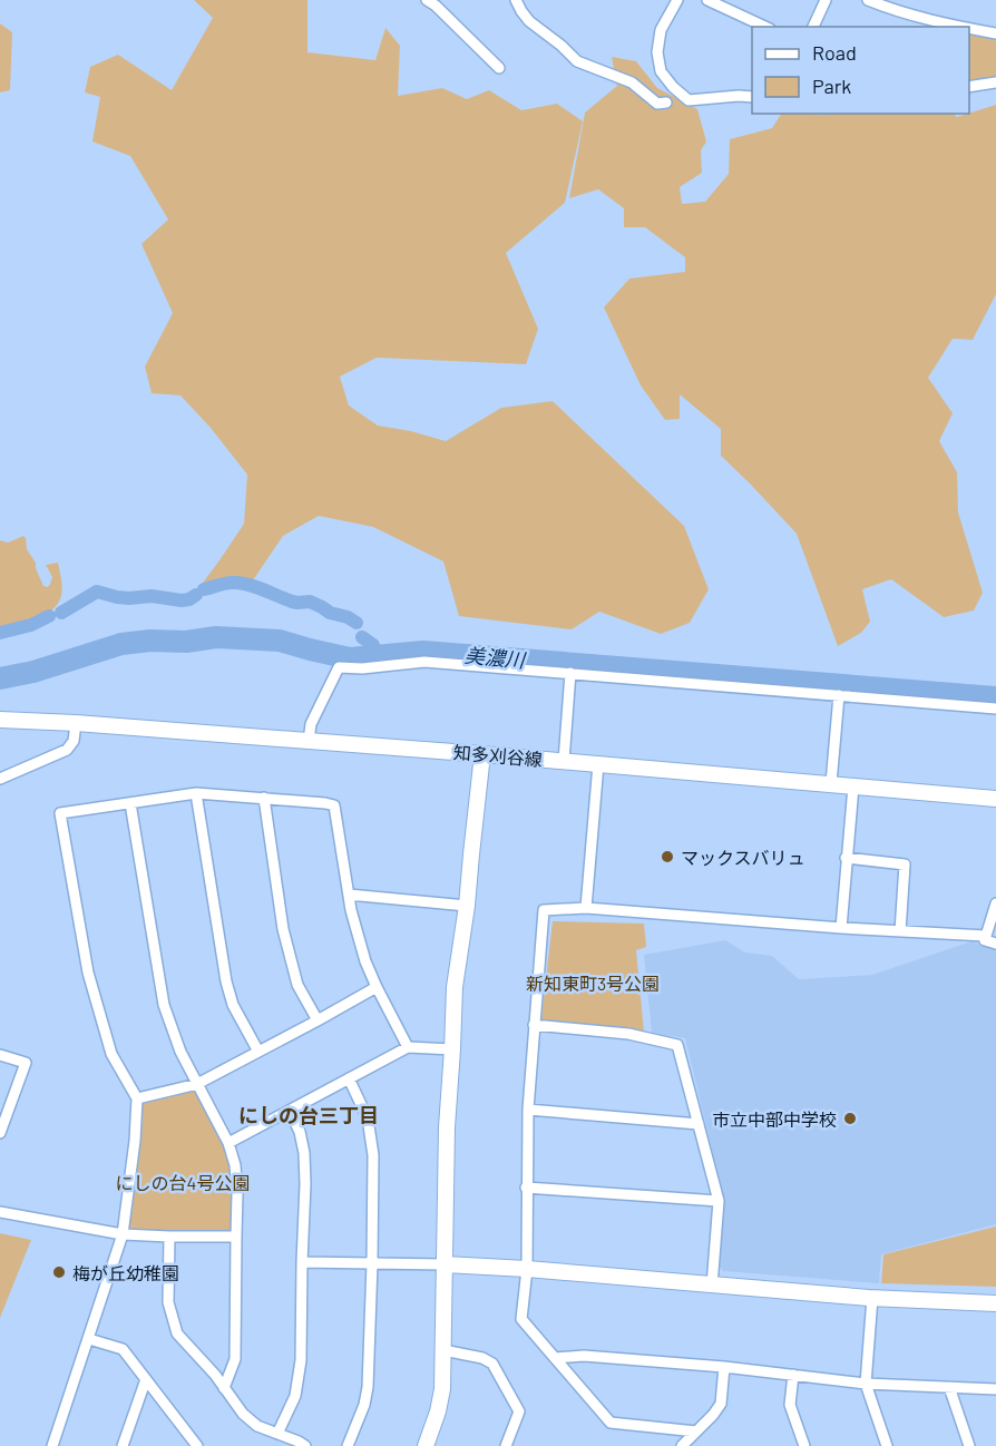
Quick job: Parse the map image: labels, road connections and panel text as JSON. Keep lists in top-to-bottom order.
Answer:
{
  "streets": {
    "street": ["知多刈谷線"]
  },
  "districts": ["にしの台三丁目"],
  "water": ["美濃川"],
  "parks": ["新知東町3号公園", "にしの台4号公園"],
  "places": ["マックスバリュ", "市立中部中学校", "梅が丘幼稚園"],
  "legend": ["Road", "Park"]
}
